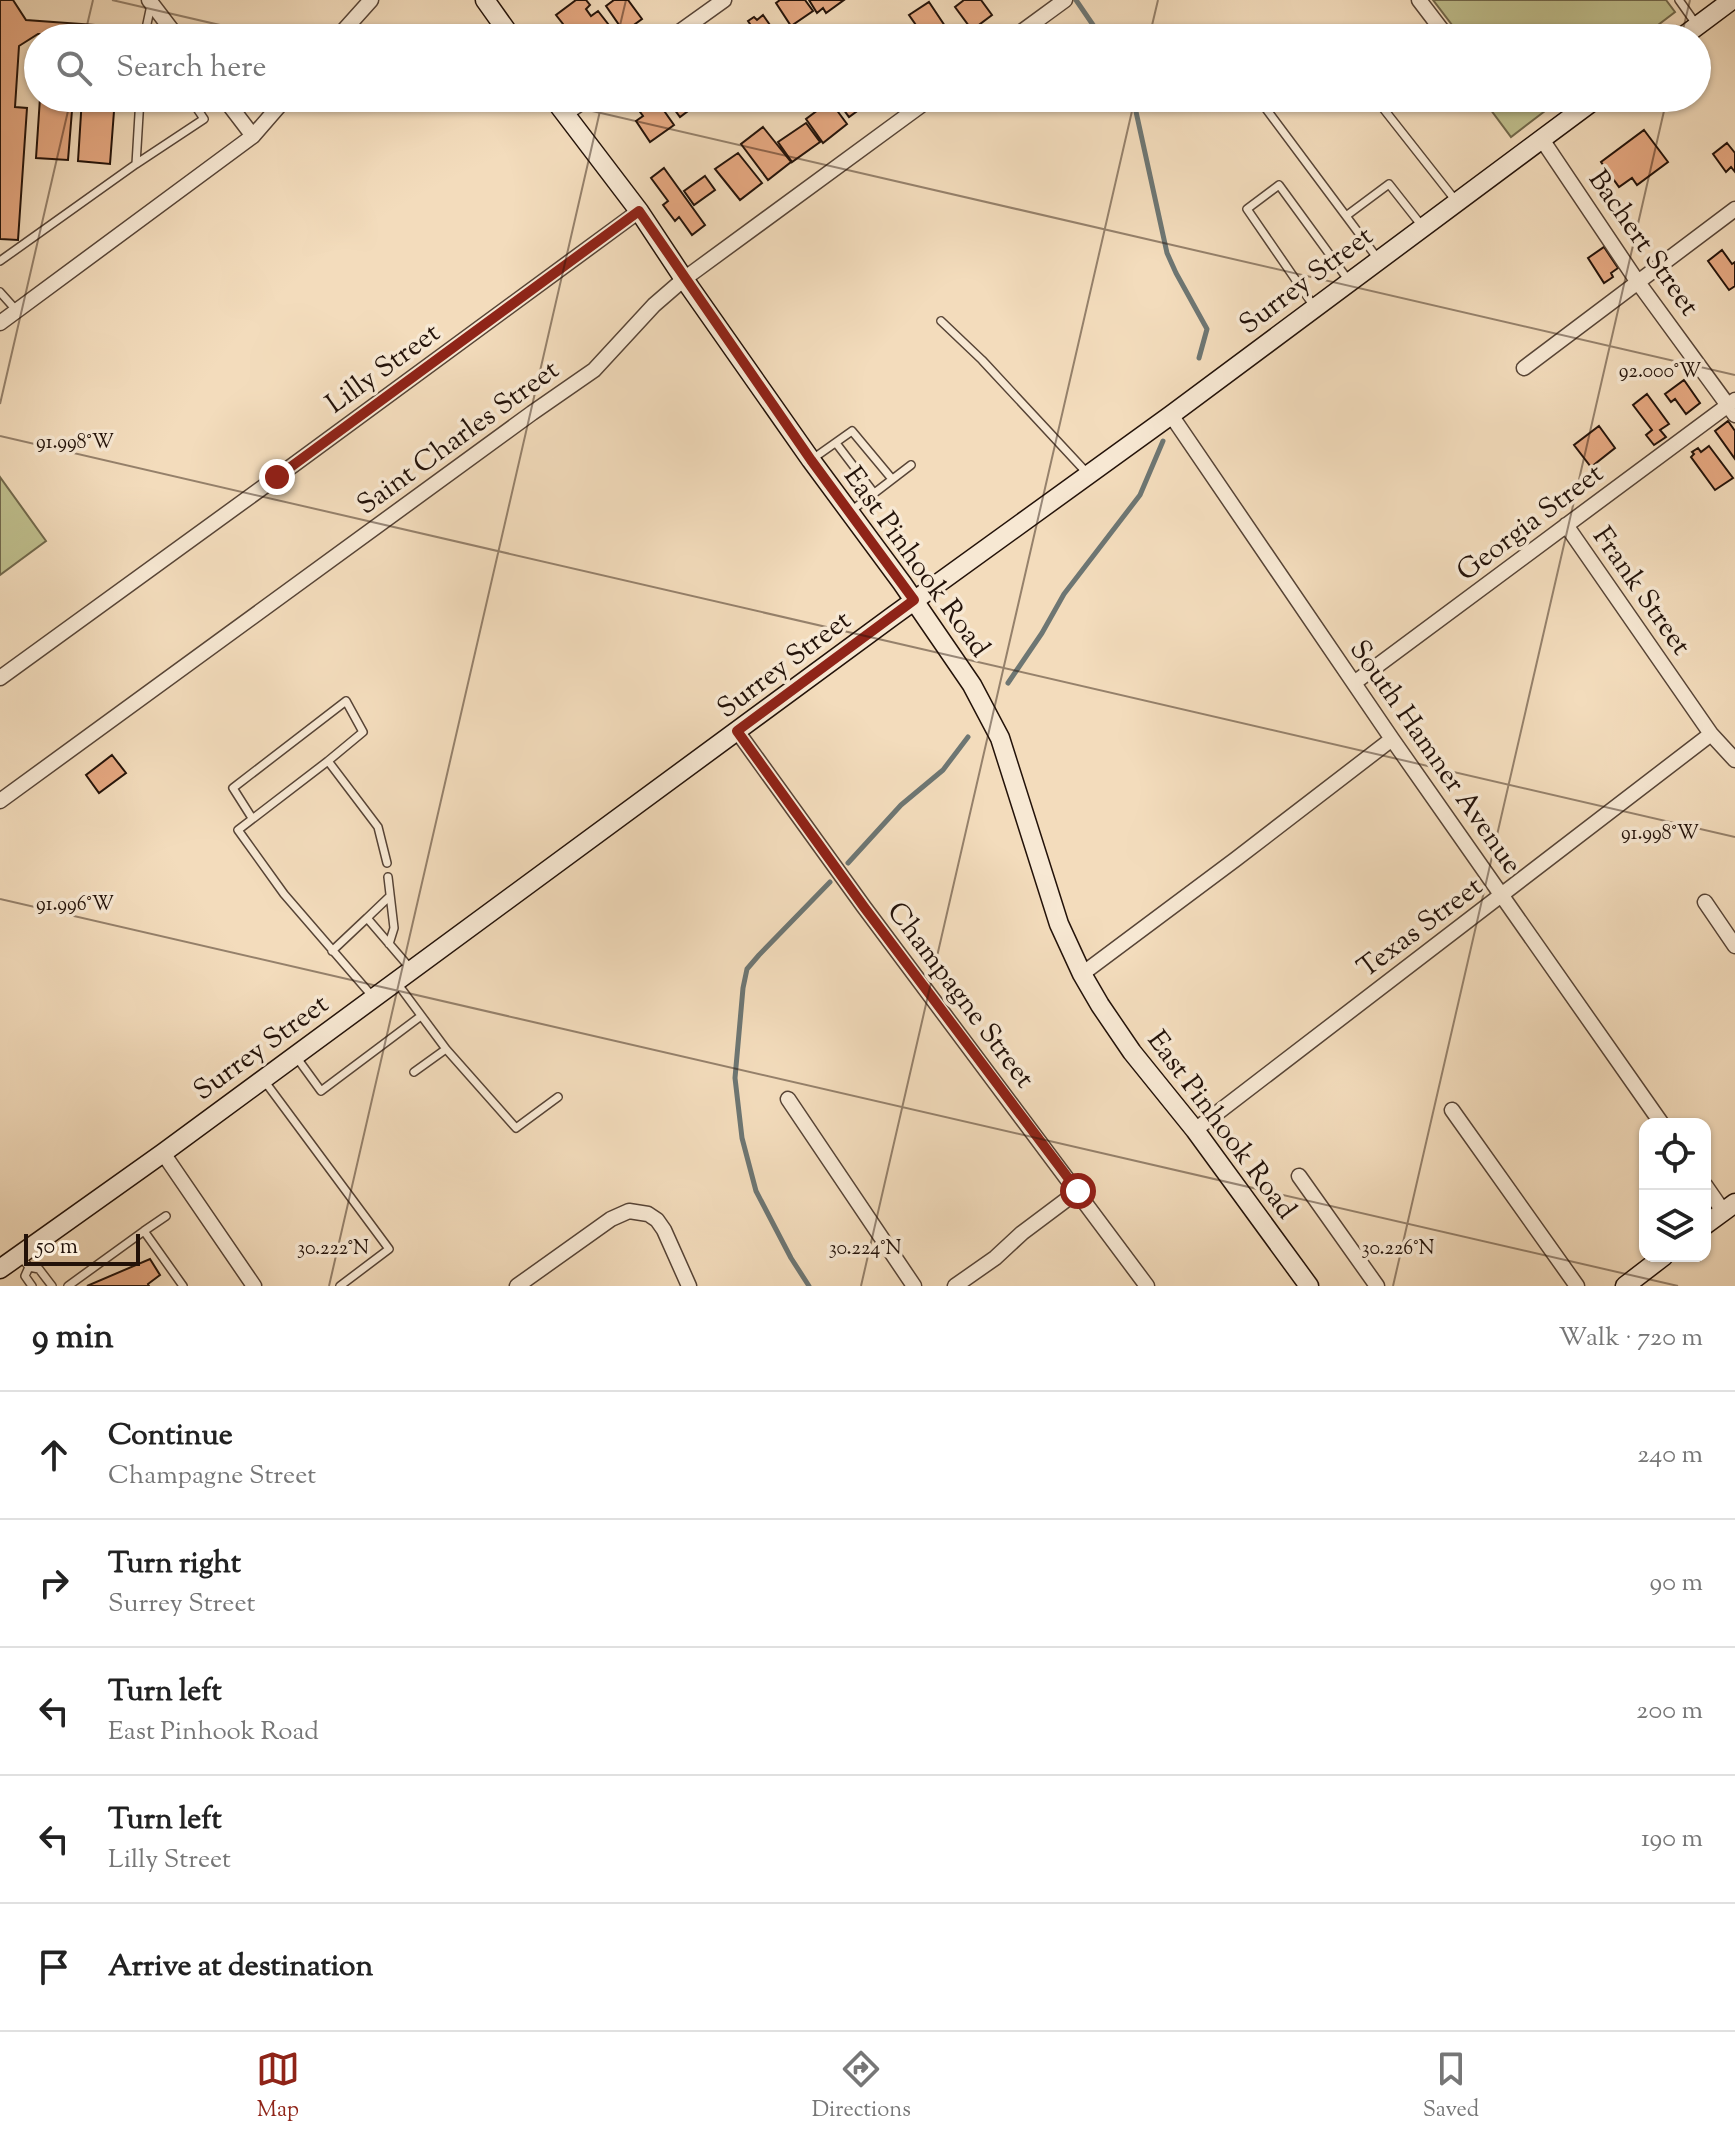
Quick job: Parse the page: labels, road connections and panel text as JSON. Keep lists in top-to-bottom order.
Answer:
{
  "streets": {
    "street": [
      "Bachert Street",
      "Surrey Street",
      "Lilly Street",
      "Saint Charles Street",
      "Georgia Street",
      "East Pinhook Road",
      "Frank Street",
      "South Hamner Avenue",
      "Texas Street",
      "Champagne Street"
    ]
  },
  "crossings": [
    ["Bachert Street", "Surrey Street"],
    ["Bachert Street", "Georgia Street"],
    ["Surrey Street", "East Pinhook Road"],
    ["Surrey Street", "South Hamner Avenue"],
    ["Surrey Street", "Champagne Street"],
    ["Lilly Street", "East Pinhook Road"],
    ["Saint Charles Street", "East Pinhook Road"],
    ["Georgia Street", "Frank Street"],
    ["Georgia Street", "South Hamner Avenue"],
    ["East Pinhook Road", "Texas Street"],
    ["Frank Street", "Texas Street"],
    ["South Hamner Avenue", "Texas Street"]
  ],
  "scale_bar": "50 m",
  "page": {
    "search": "Search here",
    "scale": "50 m",
    "heading": ["9 min", "Walk · 720 m"],
    "list": [
      ["Continue", "Champagne Street", "240 m"],
      ["Turn right", "Surrey Street", "90 m"],
      ["Turn left", "East Pinhook Road", "200 m"],
      ["Turn left", "Lilly Street", "190 m"],
      "Arrive at destination"
    ],
    "nav": ["Map", "Directions", "Saved"]
  },
  "coordinates": [
    "92.000°W",
    "91.998°W",
    "91.996°W",
    "30.222°N",
    "30.224°N",
    "30.226°N"
  ]
}
